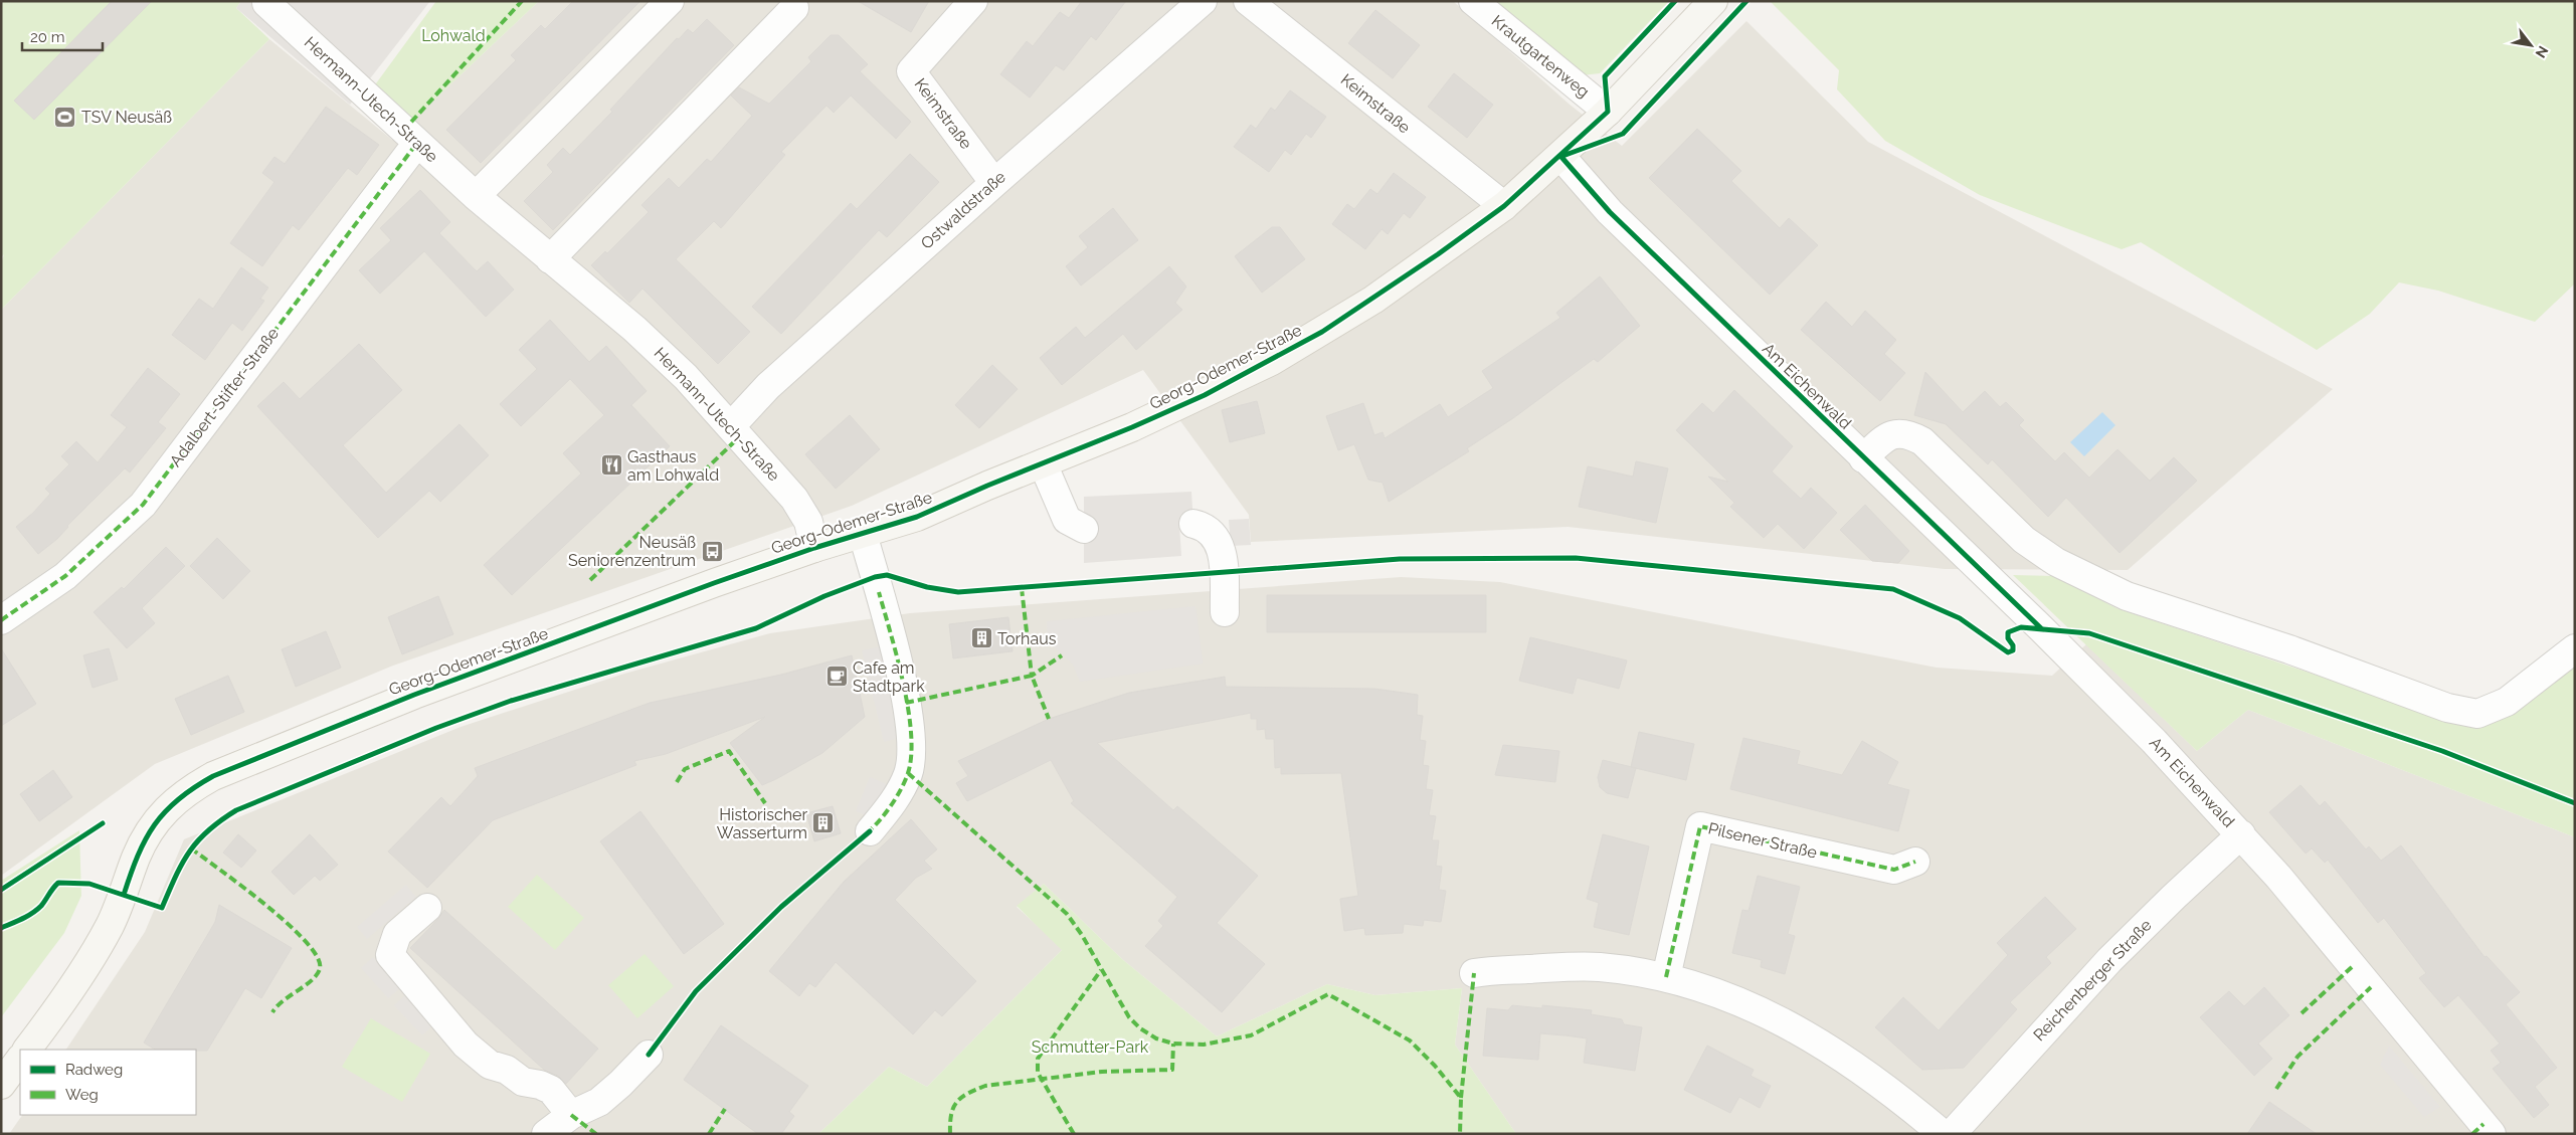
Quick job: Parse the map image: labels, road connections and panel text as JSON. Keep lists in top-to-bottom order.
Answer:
{
  "streets": {
    "street": [
      "Krautgartenweg",
      "Hermann-Utech-Straße",
      "Keimstraße",
      "Ostwaldstraße",
      "Georg-Odemer-Straße",
      "Am Eichenwald",
      "Adalbert-Stifter-Straße",
      "Pilsener Straße",
      "Reichenberger Straße"
    ]
  },
  "crossings": [
    ["Krautgartenweg", "Georg-Odemer-Straße"],
    ["Hermann-Utech-Straße", "Ostwaldstraße"],
    ["Hermann-Utech-Straße", "Georg-Odemer-Straße"],
    ["Hermann-Utech-Straße", "Adalbert-Stifter-Straße"],
    ["Keimstraße", "Ostwaldstraße"],
    ["Keimstraße", "Georg-Odemer-Straße"],
    ["Georg-Odemer-Straße", "Am Eichenwald"],
    ["Am Eichenwald", "Reichenberger Straße"]
  ],
  "parks": ["Lohwald", "Schmutter-Park"],
  "places": {
    "sports": ["TSV Neusäß"],
    "restaurant": ["Gasthaus am Lohwald"],
    "bus stop": ["Neusäß Seniorenzentrum"],
    "building": ["Torhaus", "Historischer Wasserturm"],
    "cafe": ["Cafe am Stadtpark"]
  },
  "legend": ["Radweg", "Weg"],
  "scale_bar": "20 m",
  "north": "bottom right"
}
